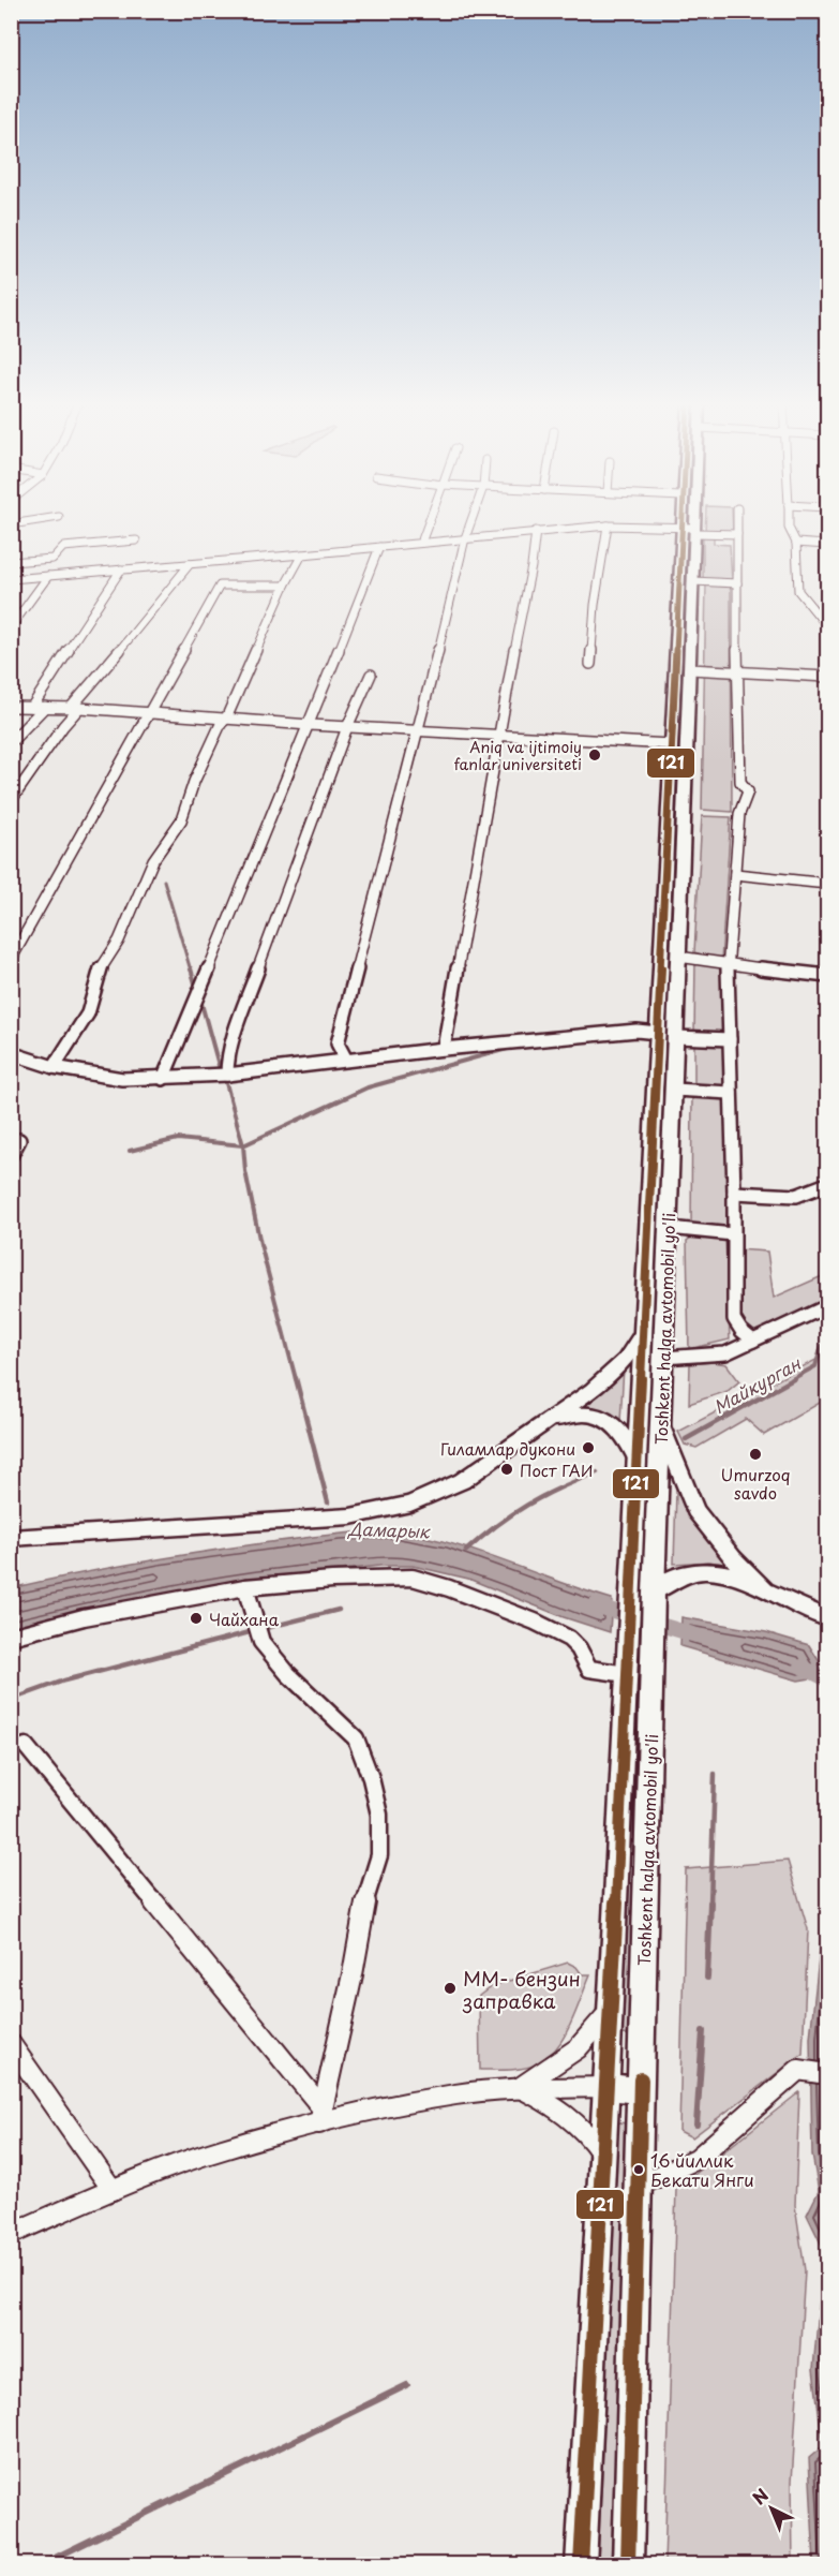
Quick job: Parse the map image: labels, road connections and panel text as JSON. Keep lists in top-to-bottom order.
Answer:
{
  "streets": {
    "highway": ["Toshkent halqa avtomobil yo'li"]
  },
  "water": ["Майкурган", "Дамарык"],
  "places": [
    "Aniq va ijtimoiy fanlar universiteti",
    "Гиламлар дукони",
    "Umurzoq savdo",
    "Пост ГАИ",
    "Чайхана",
    "ММ- бензин заправка",
    "16 йиллик Бекати Янги"
  ],
  "lines": ["transit line 121"],
  "north": "top left"
}
